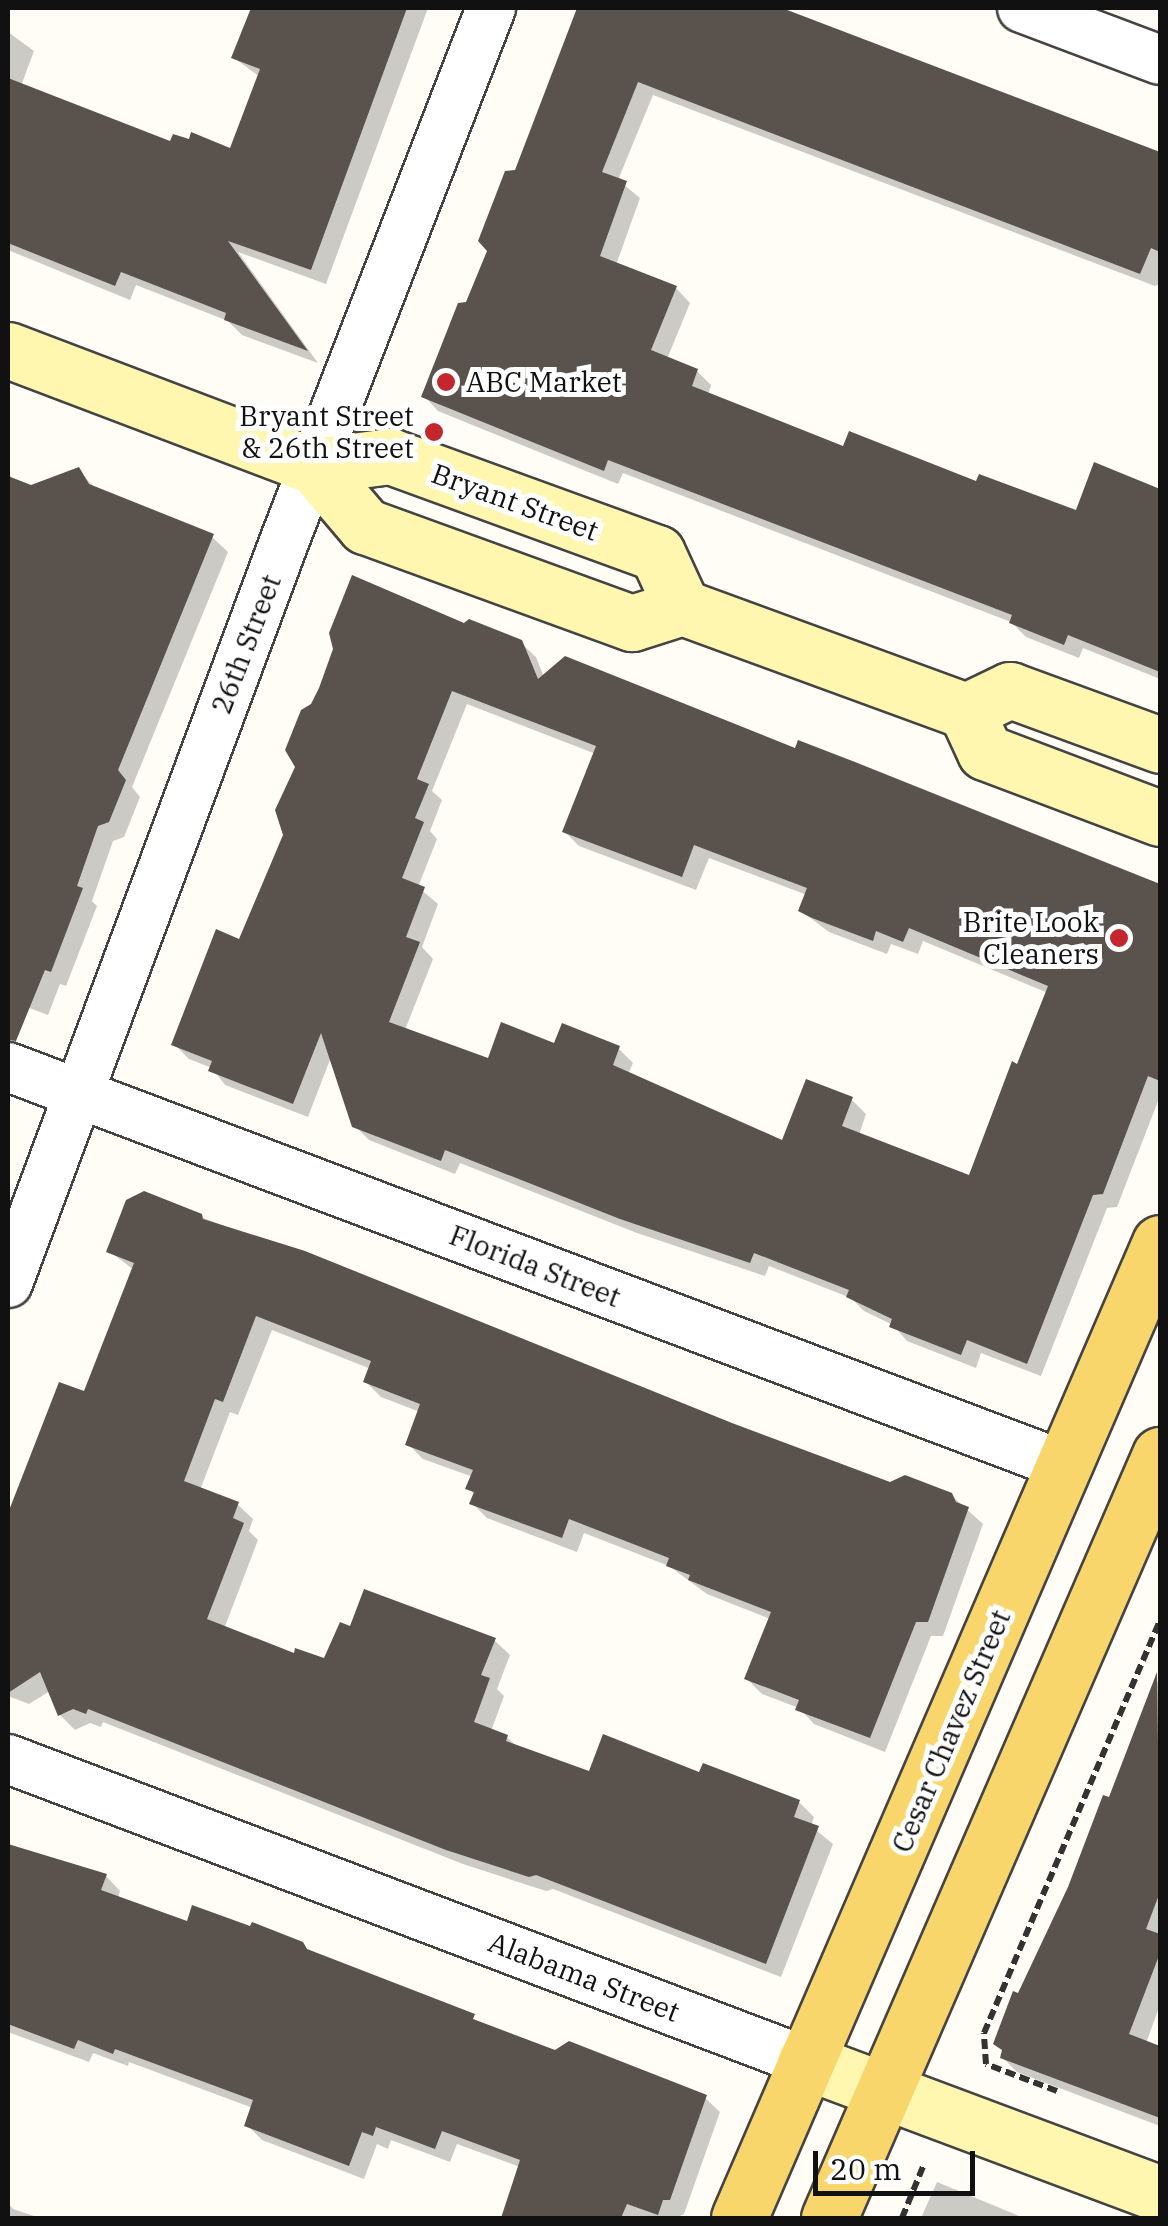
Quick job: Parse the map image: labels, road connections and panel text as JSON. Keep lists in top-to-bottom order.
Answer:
{
  "streets": {
    "main road": ["Cesar Chavez Street"],
    "street": [
      "Bryant Street",
      "26th Street",
      "Florida Street",
      "Alabama Street"
    ]
  },
  "crossings": [
    ["Bryant Street", "26th Street"],
    ["26th Street", "Florida Street"],
    ["Florida Street", "Cesar Chavez Street"],
    ["Cesar Chavez Street", "Alabama Street"]
  ],
  "places": ["ABC Market", "Bryant Street & 26th Street", "Brite Look Cleaners"],
  "scale_bar": "20 m"
}
